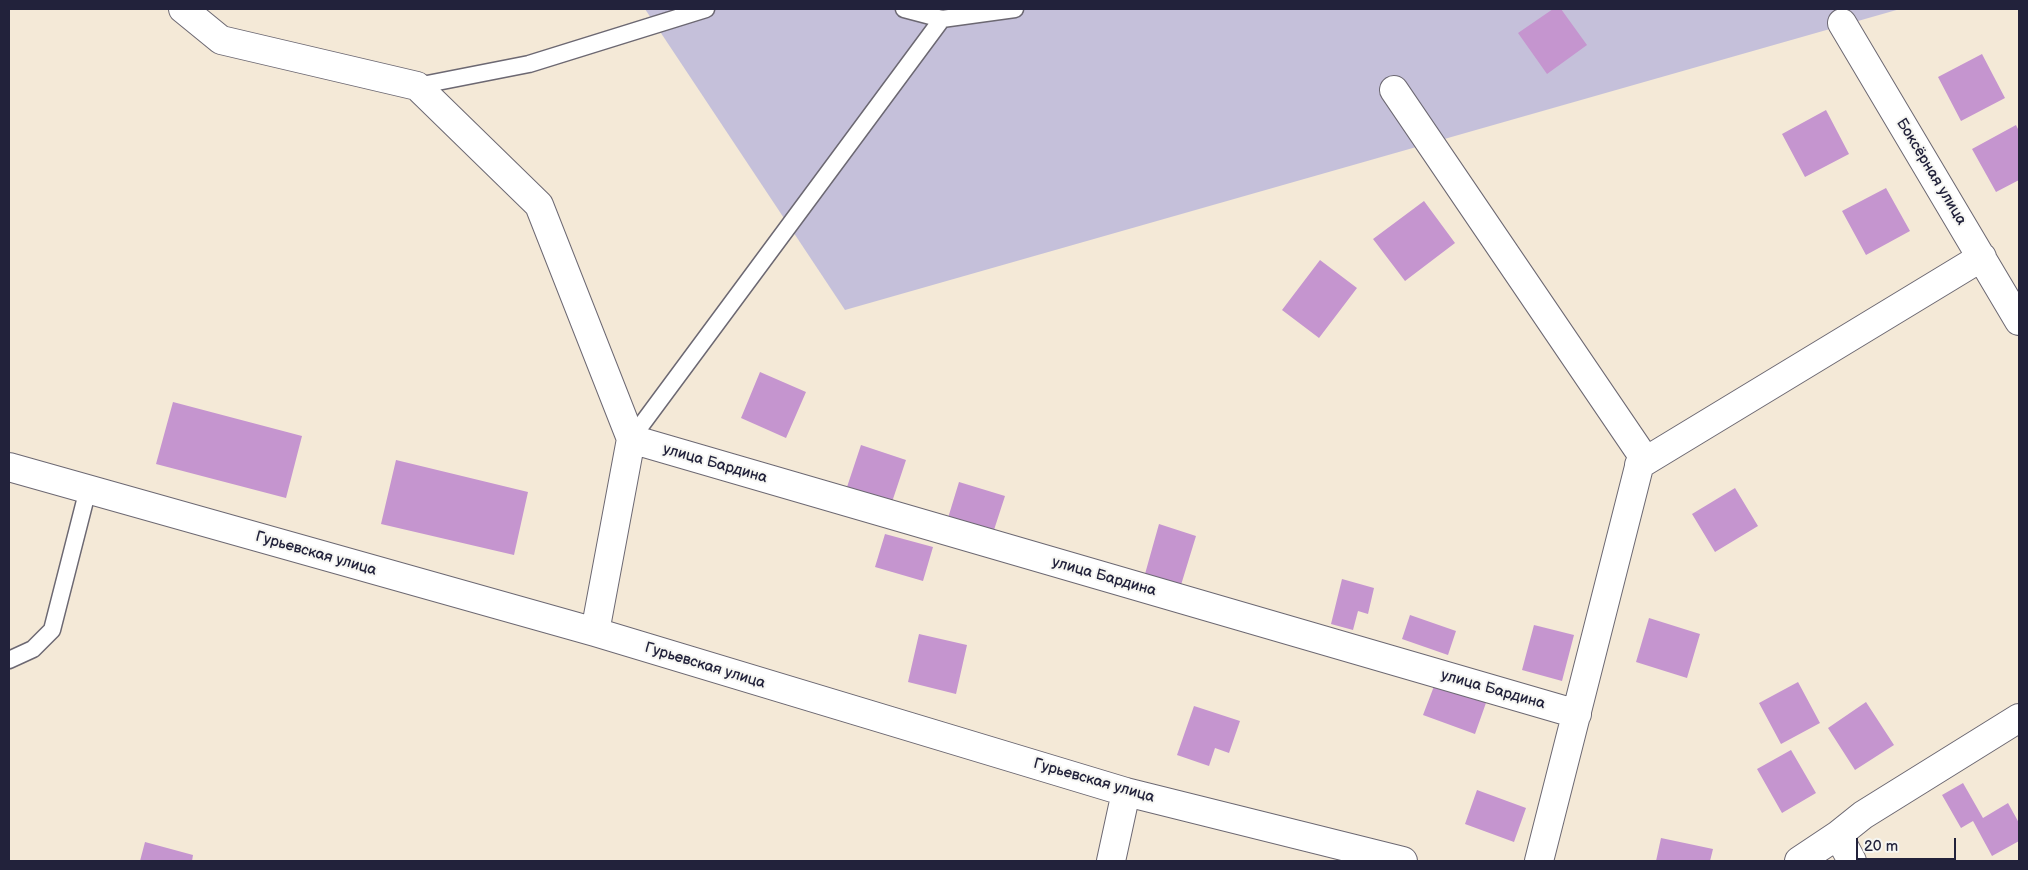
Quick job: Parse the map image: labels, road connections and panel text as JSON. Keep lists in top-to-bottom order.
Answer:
{
  "streets": {
    "street": ["Боксёрная улица", "улица Бардина", "Гурьевская улица"]
  },
  "scale_bar": "20 m"
}
